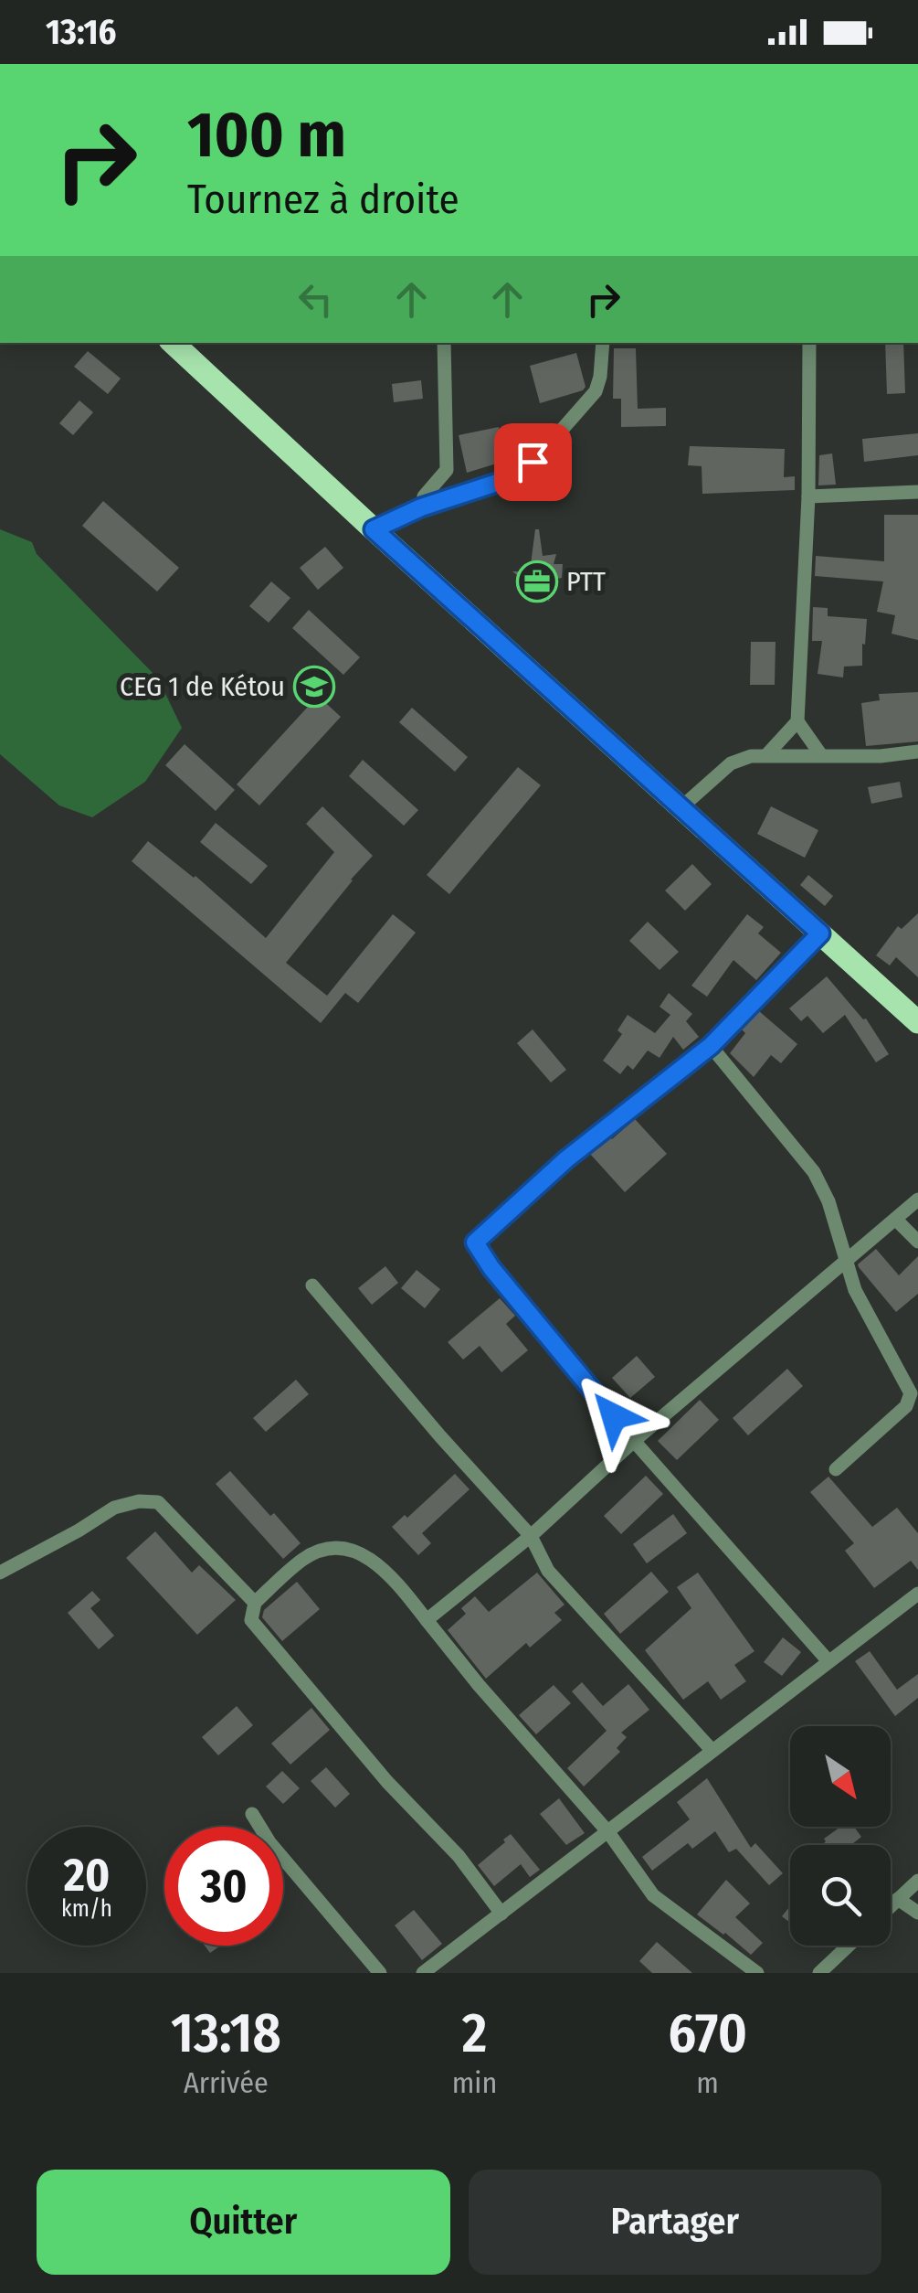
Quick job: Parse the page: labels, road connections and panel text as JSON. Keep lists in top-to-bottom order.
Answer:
{
  "places": {
    "office": ["PTT"],
    "school or university": ["CEG 1 de Kétou"]
  },
  "north": "bottom right",
  "page": {
    "status": "13:16",
    "turn": ["100 m", "Tournez à droite"],
    "speed": "20 km/h",
    "limit": "30",
    "eta": [
      "13:18",
      "Arrivée",
      "2",
      "min",
      "670",
      "m"
    ],
    "buttons": ["Quitter", "Partager"]
  }
}
